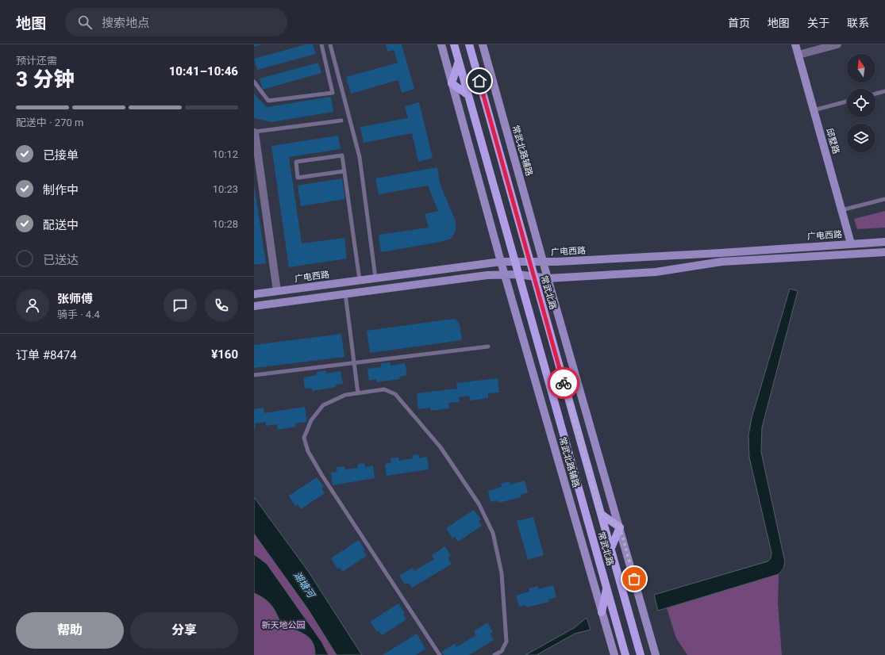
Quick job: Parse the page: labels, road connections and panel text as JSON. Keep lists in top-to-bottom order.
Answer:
{
  "streets": {
    "main road": ["常武北路"],
    "street": ["邱墅路", "常武北路辅路", "广电西路"]
  },
  "crossings": [
    ["邱墅路", "广电西路"],
    ["常武北路辅路", "广电西路"],
    ["广电西路", "常武北路"]
  ],
  "water": ["湖塘河"],
  "parks": ["新天地公园"],
  "north": "top",
  "page": {
    "header": "地图",
    "search": "搜索地点",
    "nav": [
      "首页",
      "地图",
      "关于",
      "联系"
    ],
    "heading": ["3 分钟", "预计还需", "10:41–10:46"],
    "panel": [
      "张师傅",
      "骑手 · 4.4",
      "订单 #8474",
      "¥160"
    ],
    "bar": "配送中 · 270 m",
    "list": [
      ["已接单", "10:12"],
      ["制作中", "10:23"],
      ["配送中", "10:28"],
      "已送达"
    ],
    "buttons": ["帮助", "分享"]
  }
}
